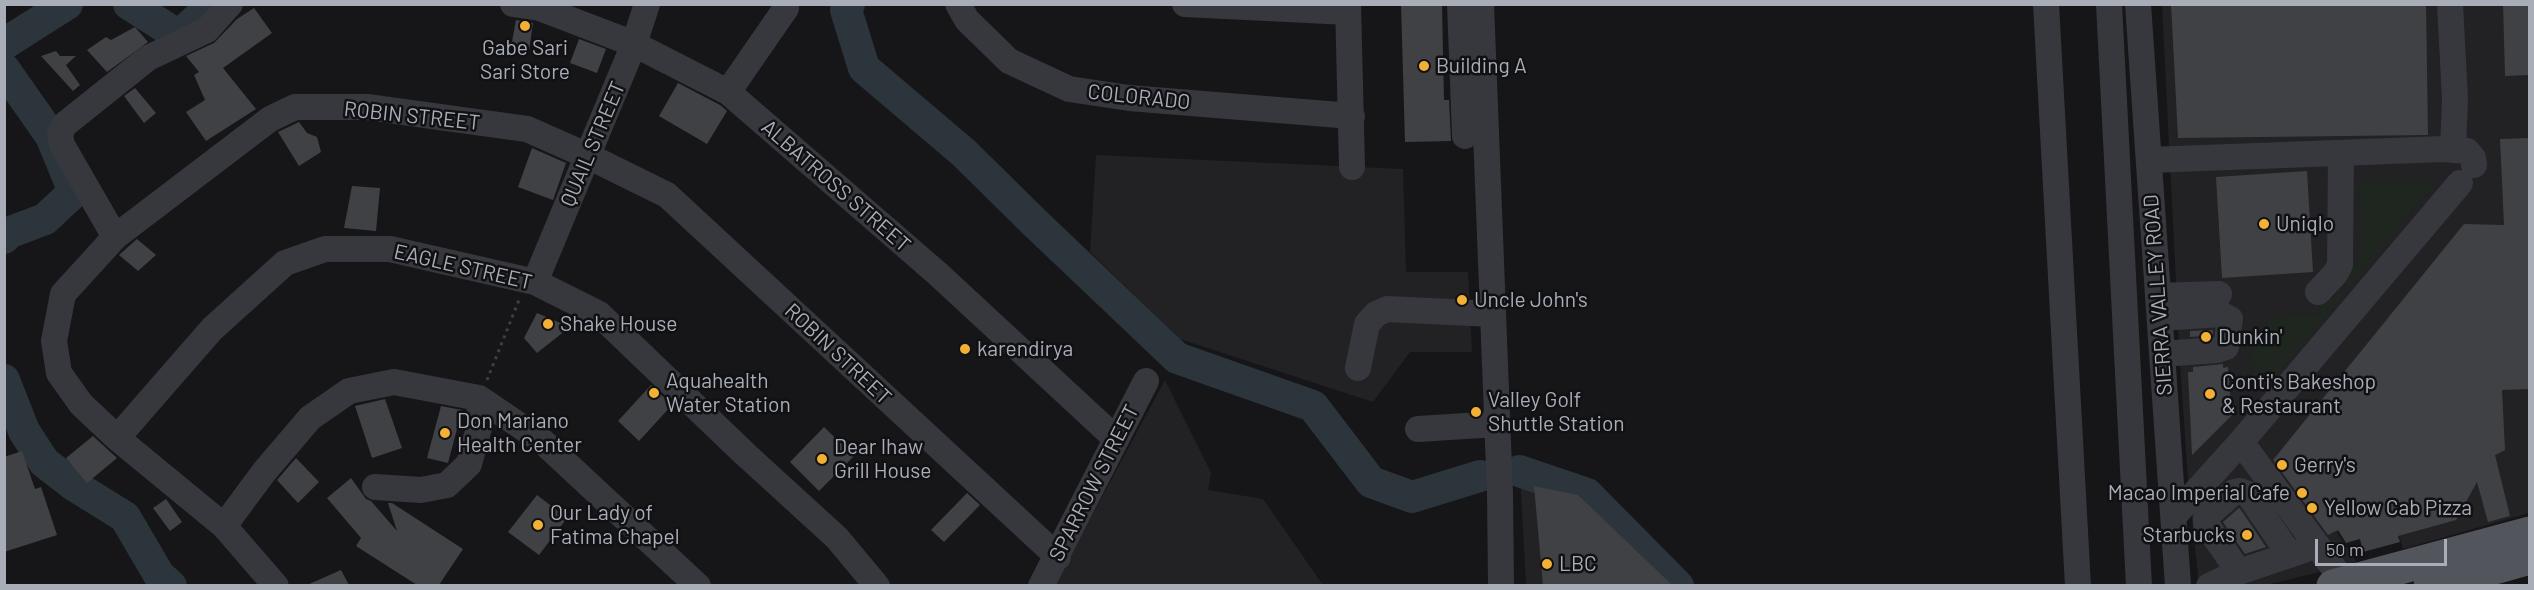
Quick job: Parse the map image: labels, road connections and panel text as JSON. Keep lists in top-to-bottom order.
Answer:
{
  "streets": {
    "street": [
      "COLORADO",
      "ROBIN STREET",
      "QUAIL STREET",
      "ALBATROSS STREET",
      "EAGLE STREET",
      "SIERRA VALLEY ROAD",
      "SPARROW STREET"
    ]
  },
  "crossings": [
    ["ROBIN STREET", "QUAIL STREET"],
    ["ROBIN STREET", "EAGLE STREET"],
    ["ROBIN STREET", "SPARROW STREET"],
    ["QUAIL STREET", "ALBATROSS STREET"],
    ["QUAIL STREET", "EAGLE STREET"],
    ["ALBATROSS STREET", "SPARROW STREET"]
  ],
  "places": [
    "Gabe Sari Sari Store",
    "Building A",
    "Uniqlo",
    "Uncle John's",
    "Shake House",
    "Dunkin'",
    "karendirya",
    "Aquahealth Water Station",
    "Conti's Bakeshop & Restaurant",
    "Valley Golf Shuttle Station",
    "Don Mariano Health Center",
    "Dear Ihaw Grill House",
    "Gerry's",
    "Macao Imperial Cafe",
    "Yellow Cab Pizza",
    "Our Lady of Fatima Chapel",
    "Starbucks",
    "LBC"
  ],
  "scale_bar": "50 m"
}
